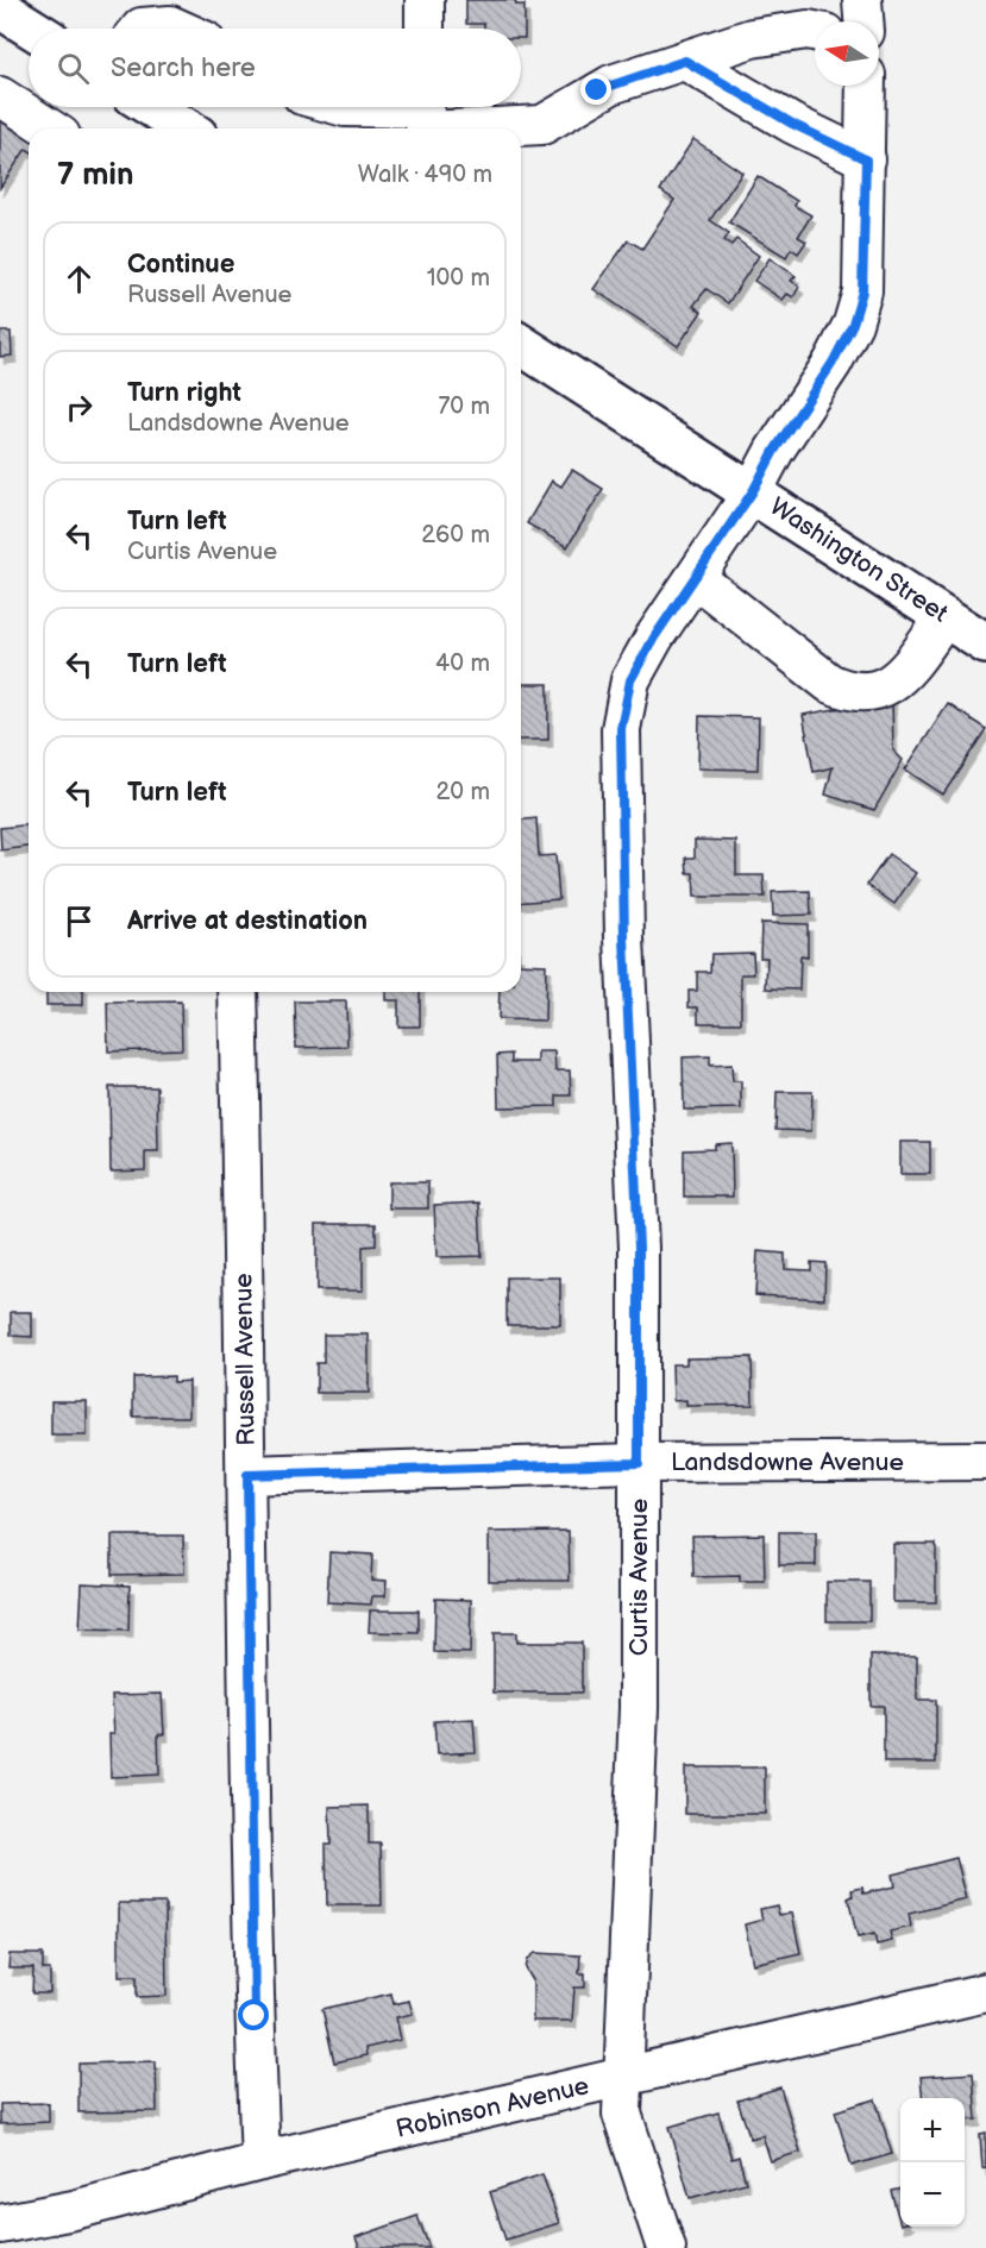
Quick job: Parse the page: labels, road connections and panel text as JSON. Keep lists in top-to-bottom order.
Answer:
{
  "streets": {
    "main road": ["Washington Street"],
    "street": [
      "Russell Avenue",
      "Landsdowne Avenue",
      "Curtis Avenue",
      "Robinson Avenue"
    ]
  },
  "crossings": [
    ["Washington Street", "Curtis Avenue"],
    ["Russell Avenue", "Landsdowne Avenue"],
    ["Russell Avenue", "Robinson Avenue"],
    ["Landsdowne Avenue", "Curtis Avenue"],
    ["Curtis Avenue", "Robinson Avenue"]
  ],
  "north": "left",
  "page": {
    "search": "Search here",
    "heading": ["7 min", "Walk · 490 m"],
    "list": [
      ["Continue", "Russell Avenue", "100 m"],
      ["Turn right", "Landsdowne Avenue", "70 m"],
      ["Turn left", "Curtis Avenue", "260 m"],
      ["Turn left", "40 m"],
      ["Turn left", "20 m"],
      "Arrive at destination"
    ],
    "map_buttons": ["+", "−"]
  }
}
